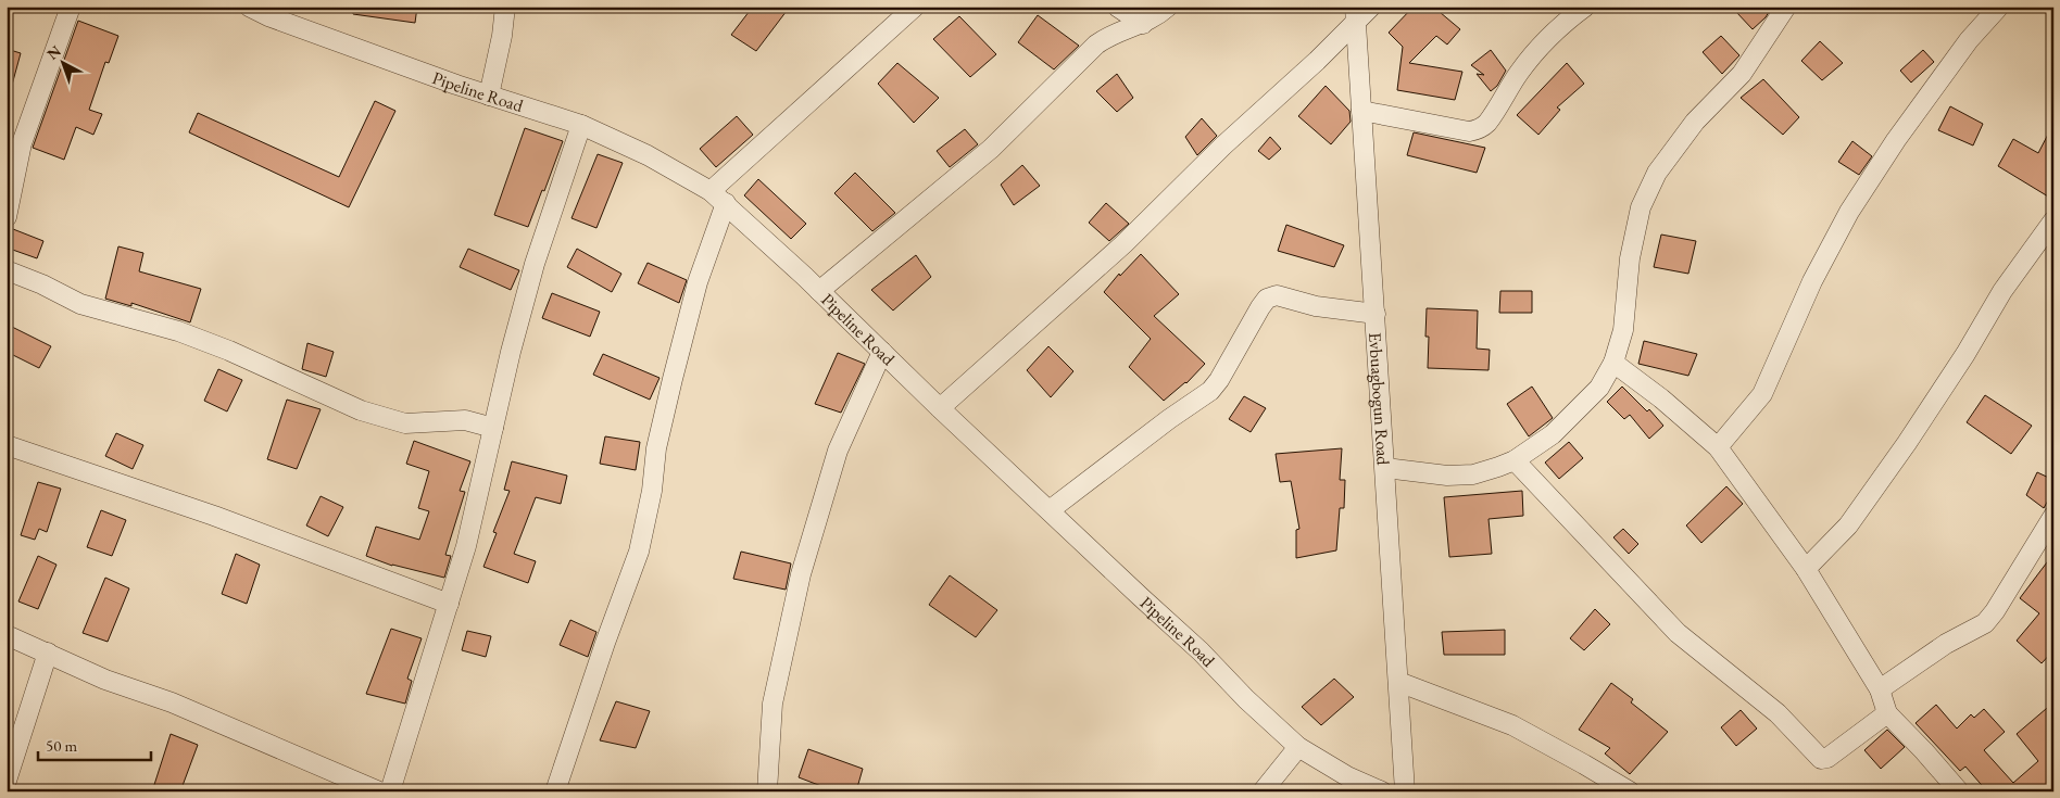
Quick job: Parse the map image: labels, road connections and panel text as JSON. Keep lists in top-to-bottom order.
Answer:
{
  "streets": {
    "street": ["Pipeline Road", "Evbuagbogun Road"]
  },
  "scale_bar": "50 m",
  "north": "top left"
}
